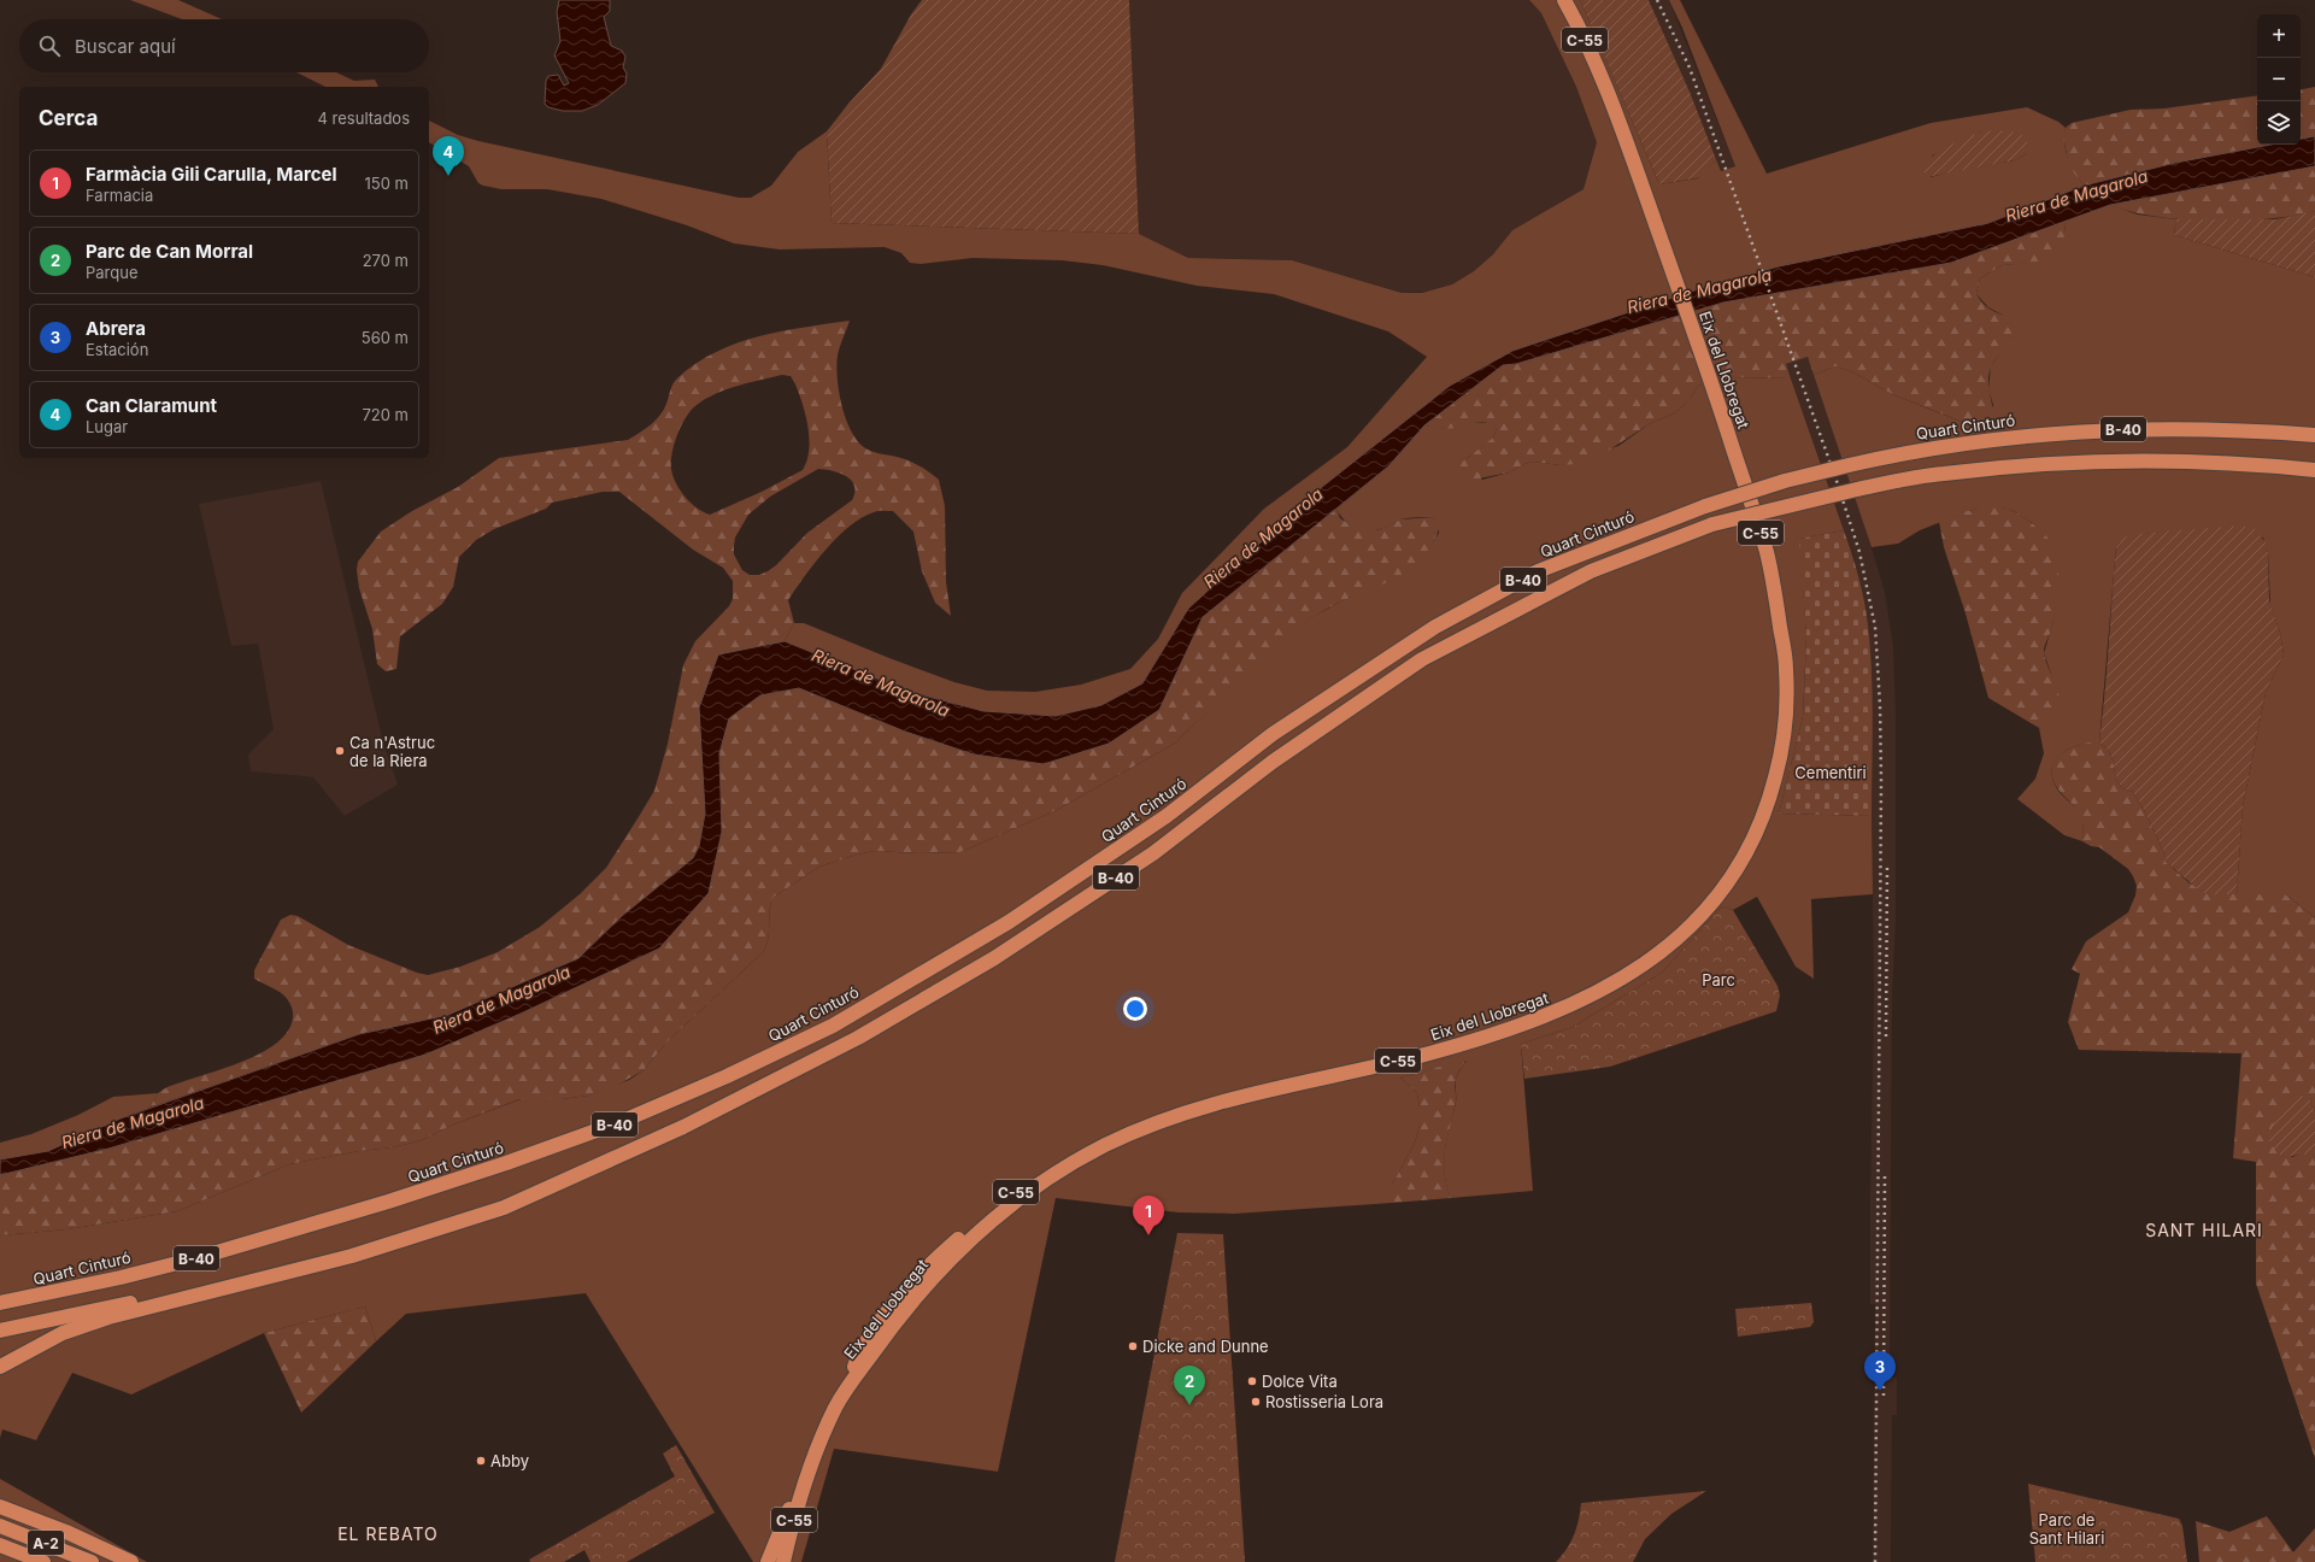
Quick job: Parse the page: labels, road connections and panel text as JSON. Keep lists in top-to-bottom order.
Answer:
{
  "streets": {
    "highway": [
      "C-55",
      "Eix del Llobregat",
      "Quart Cinturó",
      "B-40",
      "A-2"
    ]
  },
  "districts": ["SANT HILARI", "EL REBATO"],
  "water": ["Riera de Magarola"],
  "parks": ["Cementiri", "Parc", "Parc de Sant Hilari"],
  "places": [
    "Ca n'Astruc de la Riera",
    "Dicke and Dunne",
    "Dolce Vita",
    "Rostisseria Lora",
    "Abby"
  ],
  "page": {
    "map_buttons": ["+", "−"],
    "search": "Buscar aquí",
    "heading": ["Cerca", "4 resultados"],
    "pins": [
      "4",
      "1",
      "3",
      "2"
    ],
    "list": [
      {
        "mark": "1",
        "name": "Farmàcia Gili Carulla, Marcel",
        "note": "Farmacia",
        "value": "150 m"
      },
      {
        "mark": "2",
        "name": "Parc de Can Morral",
        "note": "Parque",
        "value": "270 m"
      },
      {
        "mark": "3",
        "name": "Abrera",
        "note": "Estación",
        "value": "560 m"
      },
      {
        "mark": "4",
        "name": "Can Claramunt",
        "note": "Lugar",
        "value": "720 m"
      }
    ]
  }
}
